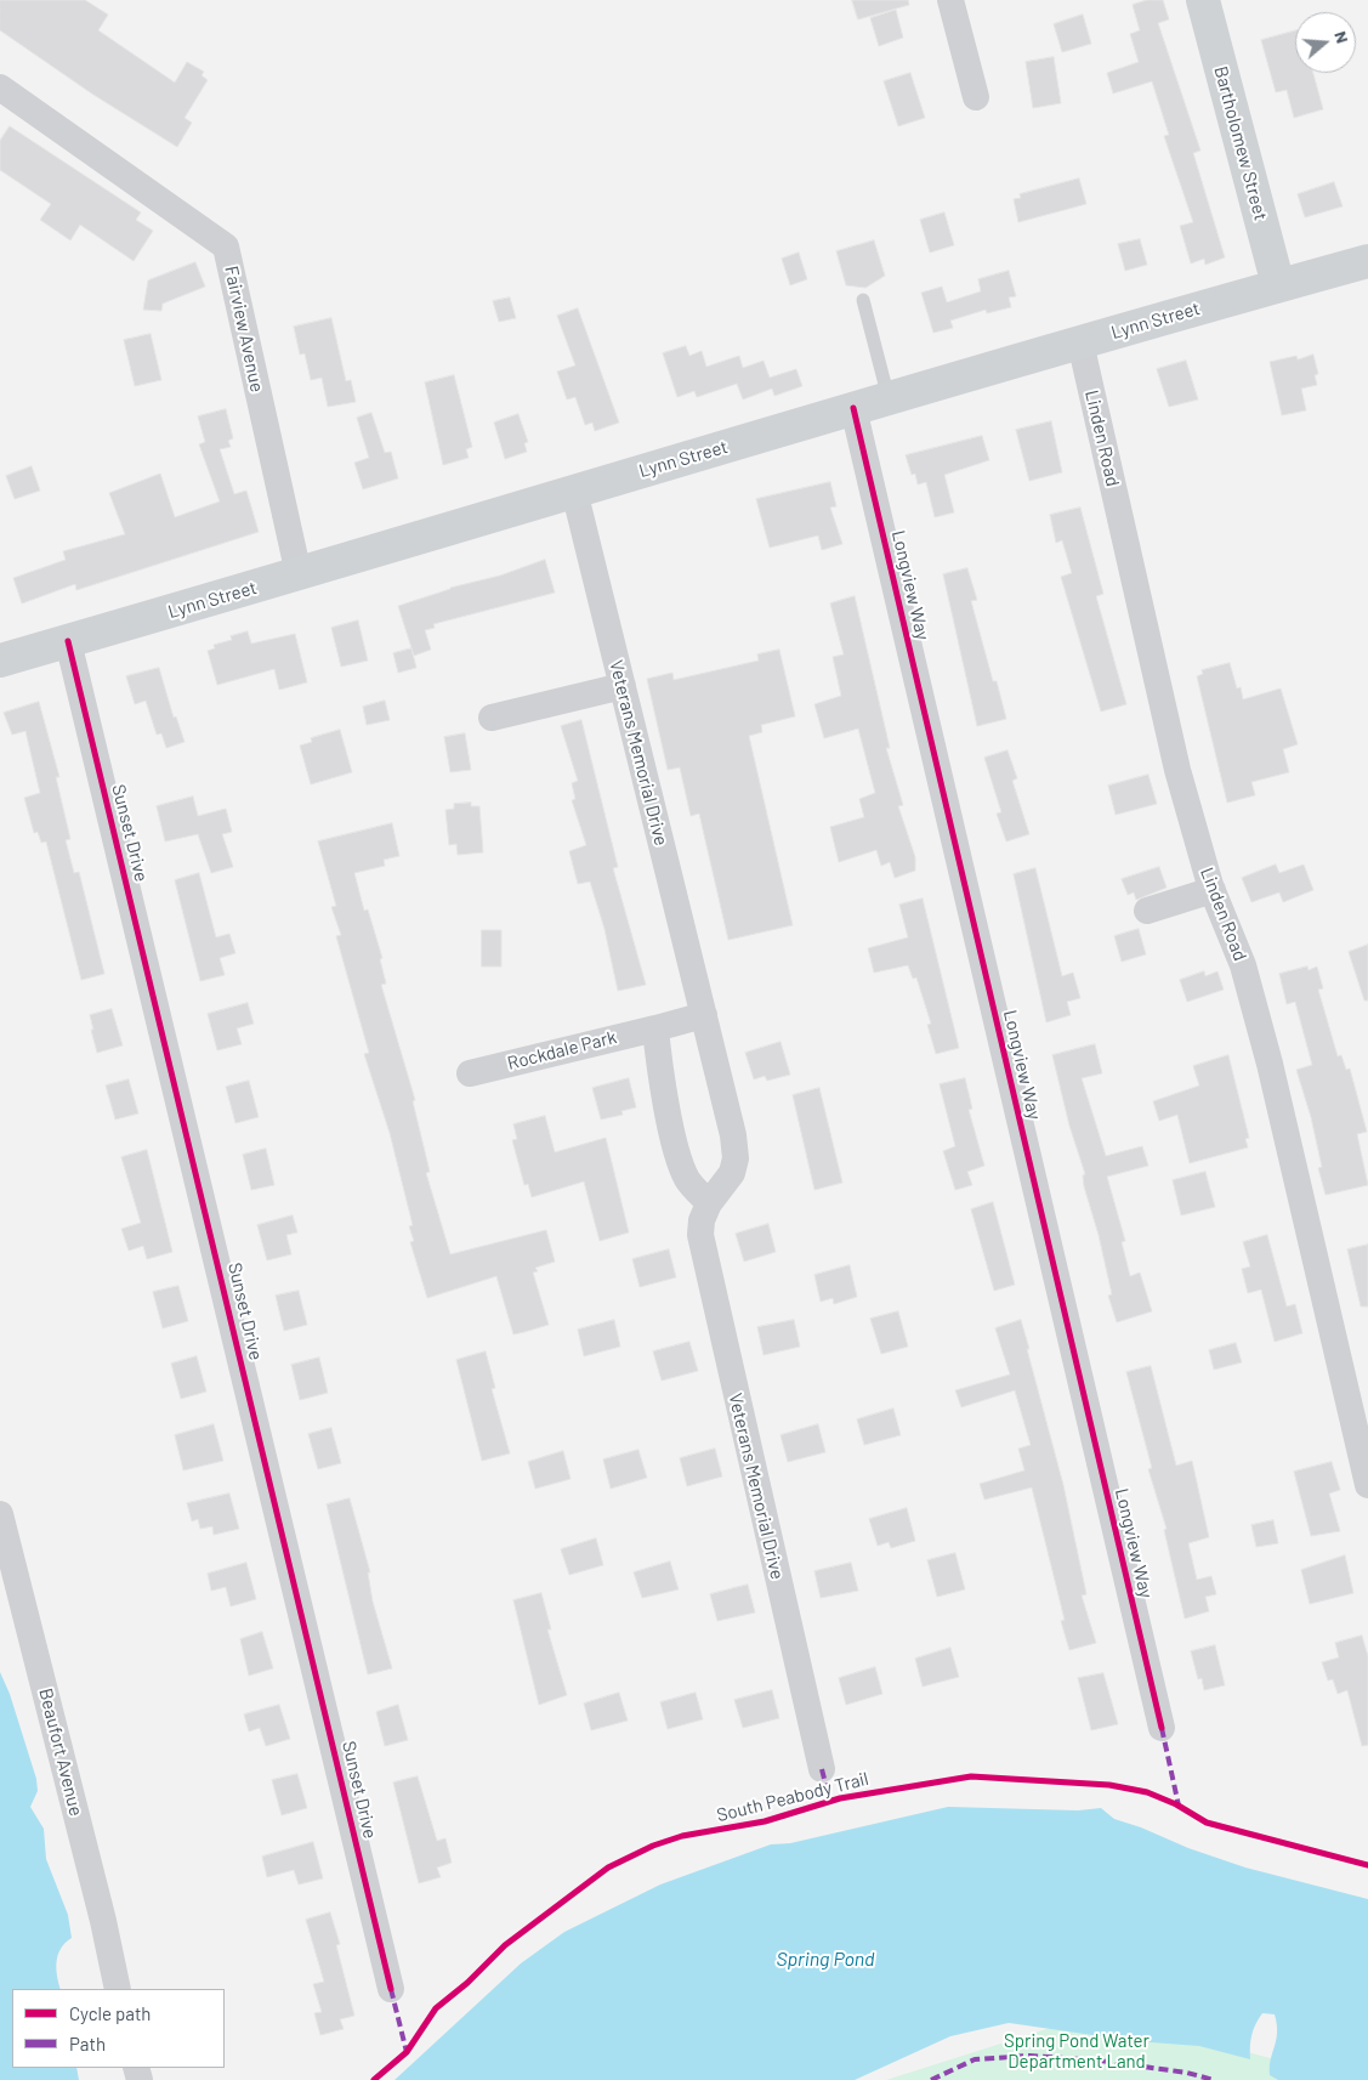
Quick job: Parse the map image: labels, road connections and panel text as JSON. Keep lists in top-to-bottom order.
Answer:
{
  "streets": {
    "main road": ["Bartholomew Street", "Lynn Street"],
    "street": [
      "Fairview Avenue",
      "Linden Road",
      "Longview Way",
      "Veterans Memorial Drive",
      "Sunset Drive",
      "Rockdale Park",
      "Beaufort Avenue"
    ],
    "cycle path": ["South Peabody Trail"]
  },
  "crossings": [
    ["Bartholomew Street", "Lynn Street"],
    ["Lynn Street", "Fairview Avenue"],
    ["Lynn Street", "Linden Road"],
    ["Lynn Street", "Longview Way"],
    ["Lynn Street", "Veterans Memorial Drive"],
    ["Lynn Street", "Sunset Drive"]
  ],
  "water": ["Spring Pond"],
  "parks": ["Spring Pond Water Department Land"],
  "legend": ["Cycle path", "Path"],
  "north": "right"
}
